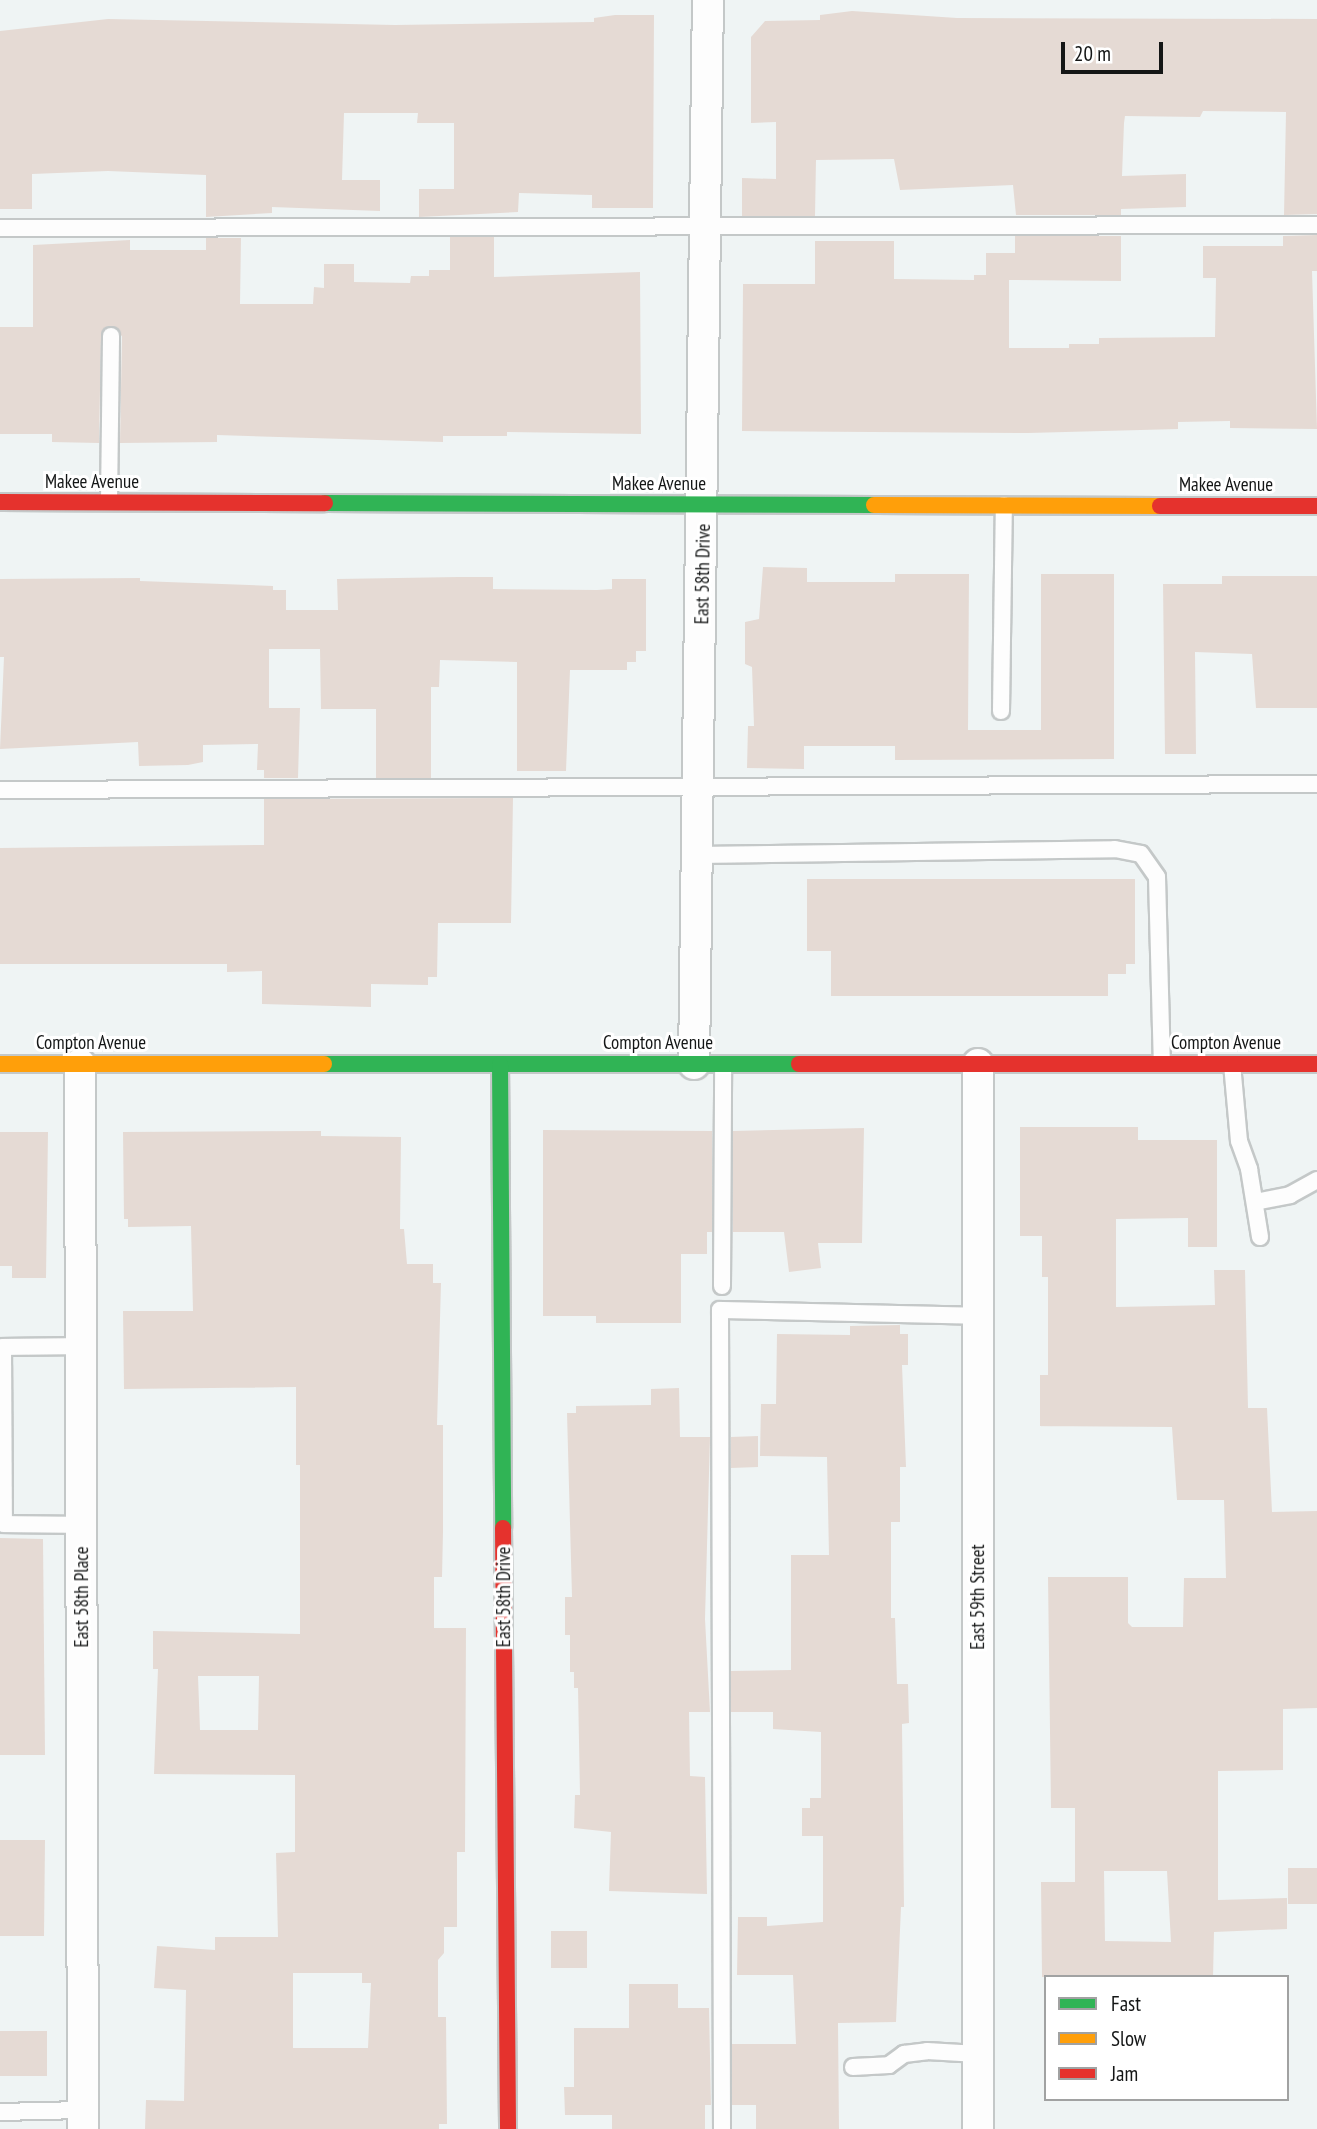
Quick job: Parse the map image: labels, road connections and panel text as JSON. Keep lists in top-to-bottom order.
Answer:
{
  "streets": {
    "street": [
      "Makee Avenue",
      "East 58th Drive",
      "Compton Avenue",
      "East 58th Place",
      "East 59th Street"
    ]
  },
  "crossings": [
    ["Makee Avenue", "East 58th Drive"],
    ["East 58th Drive", "Compton Avenue"],
    ["Compton Avenue", "East 58th Place"],
    ["Compton Avenue", "East 59th Street"]
  ],
  "legend": ["Fast", "Slow", "Jam"],
  "scale_bar": "20 m"
}
